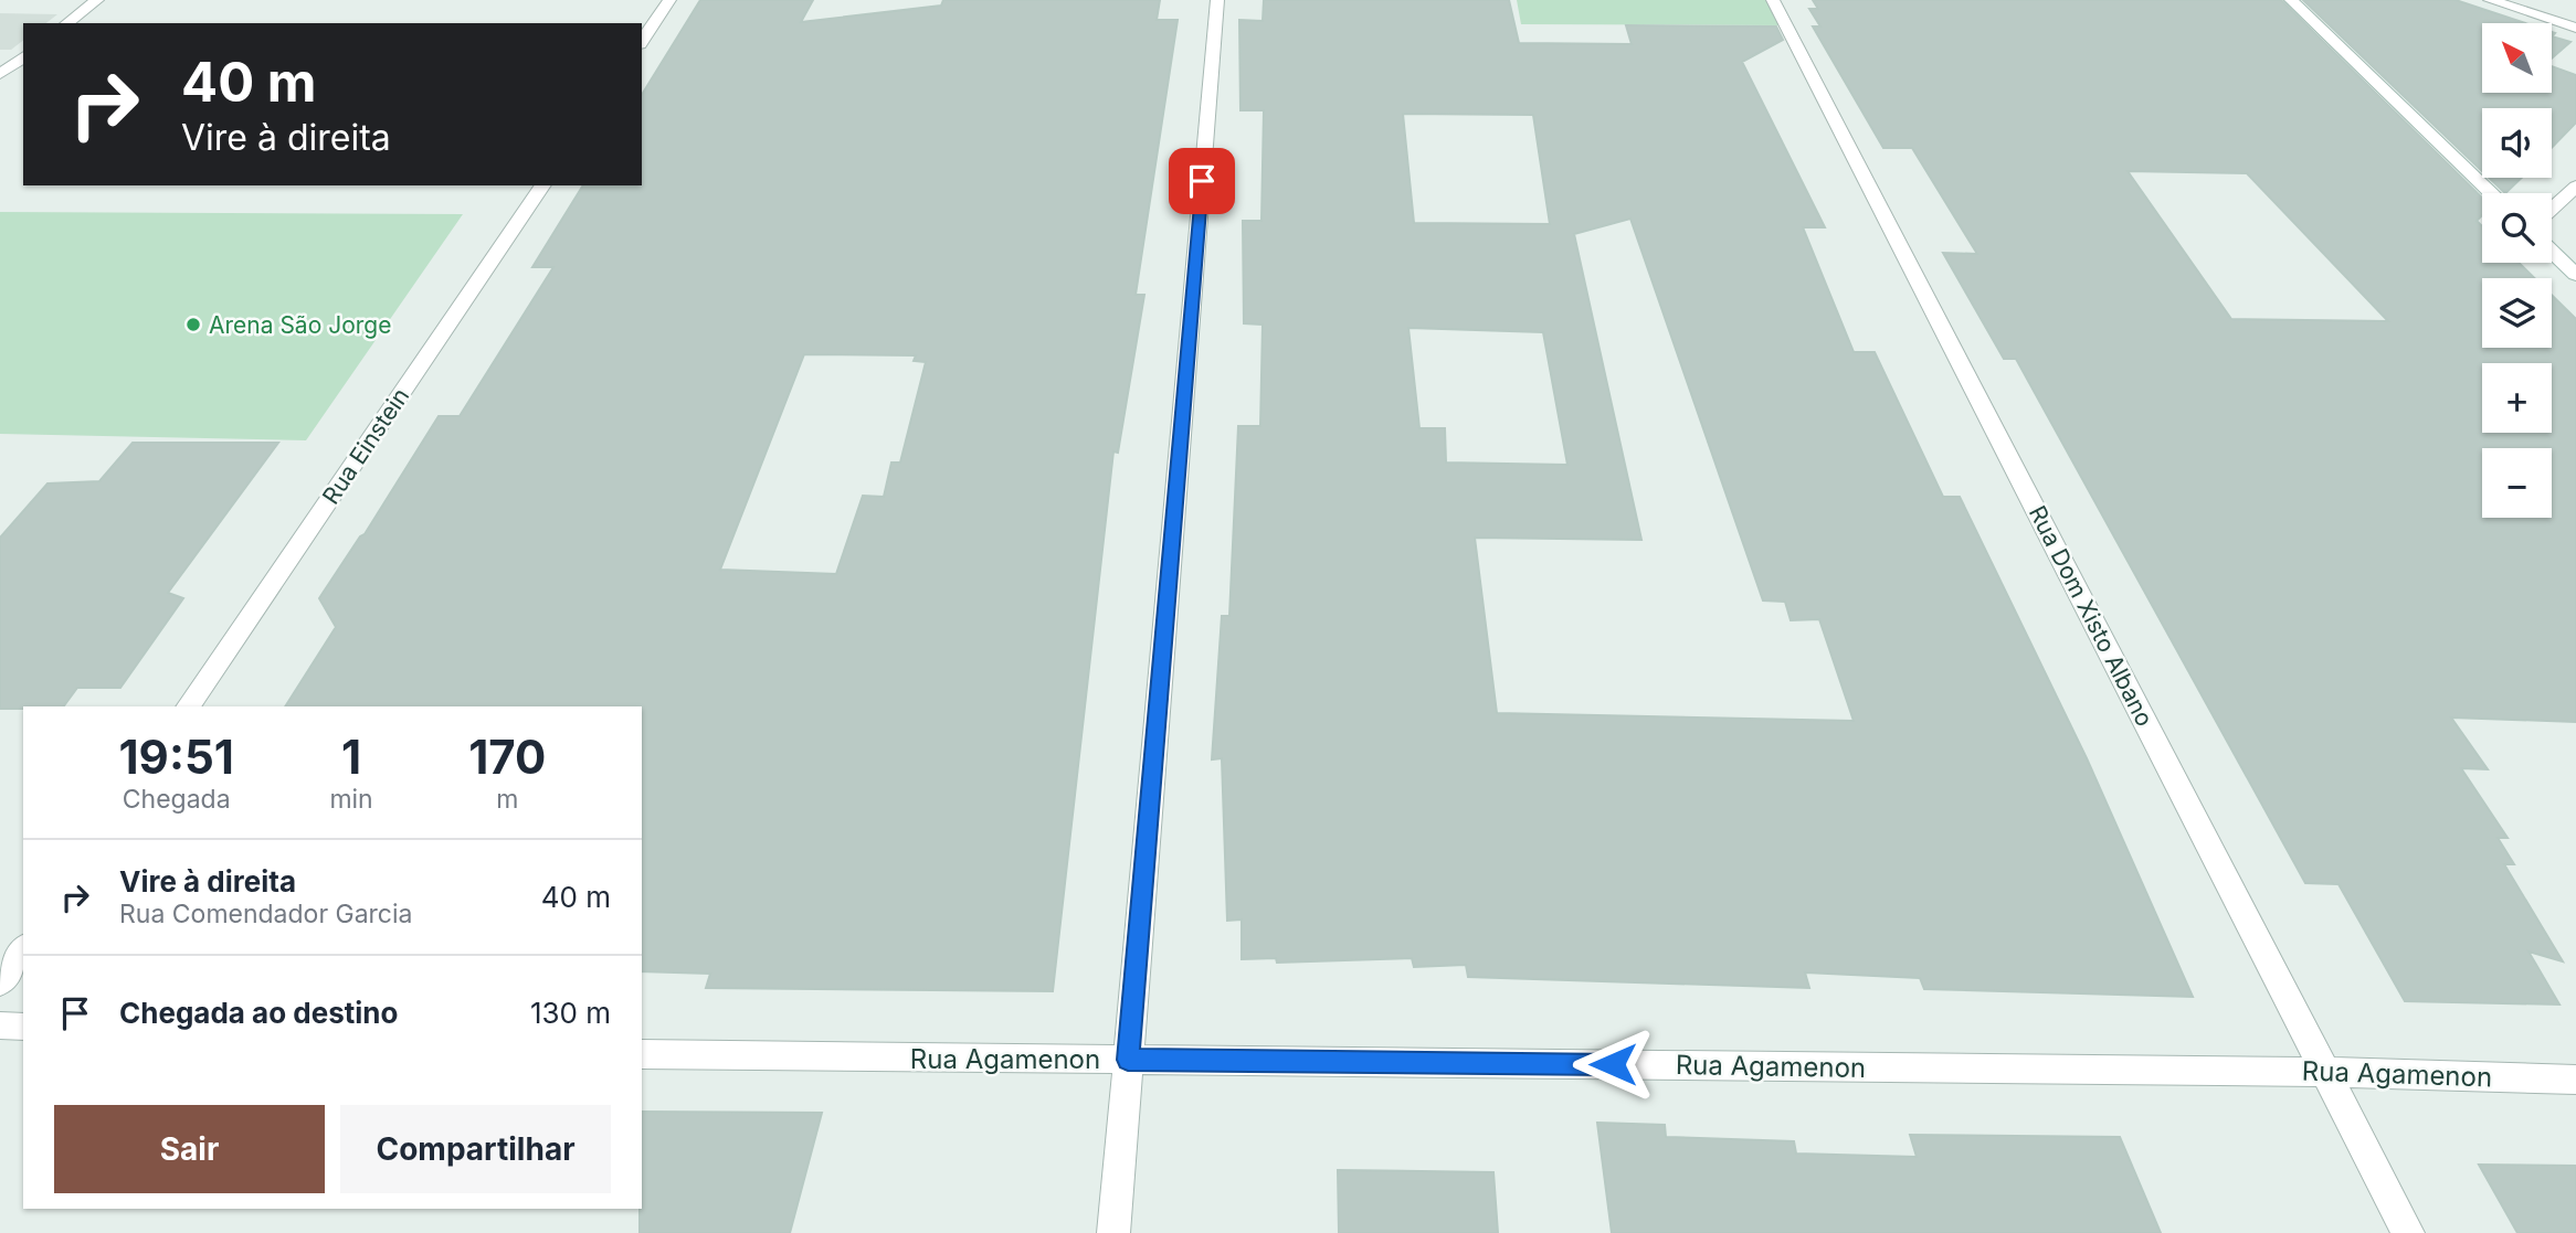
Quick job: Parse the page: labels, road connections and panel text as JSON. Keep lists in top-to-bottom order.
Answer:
{
  "streets": {
    "street": ["Rua Einstein", "Rua Dom Xisto Albano", "Rua Agamenon"]
  },
  "crossings": [
    ["Rua Dom Xisto Albano", "Rua Agamenon"]
  ],
  "places": ["Arena São Jorge"],
  "north": "top left",
  "page": {
    "map_buttons": ["+", "−"],
    "turn": ["40 m", "Vire à direita"],
    "eta": [
      "19:51",
      "Chegada",
      "1",
      "min",
      "170",
      "m"
    ],
    "list": [
      {
        "name": "Vire à direita",
        "note": "Rua Comendador Garcia",
        "value": "40 m"
      },
      {
        "name": "Chegada ao destino",
        "value": "130 m"
      }
    ],
    "buttons": ["Sair", "Compartilhar"]
  }
}
